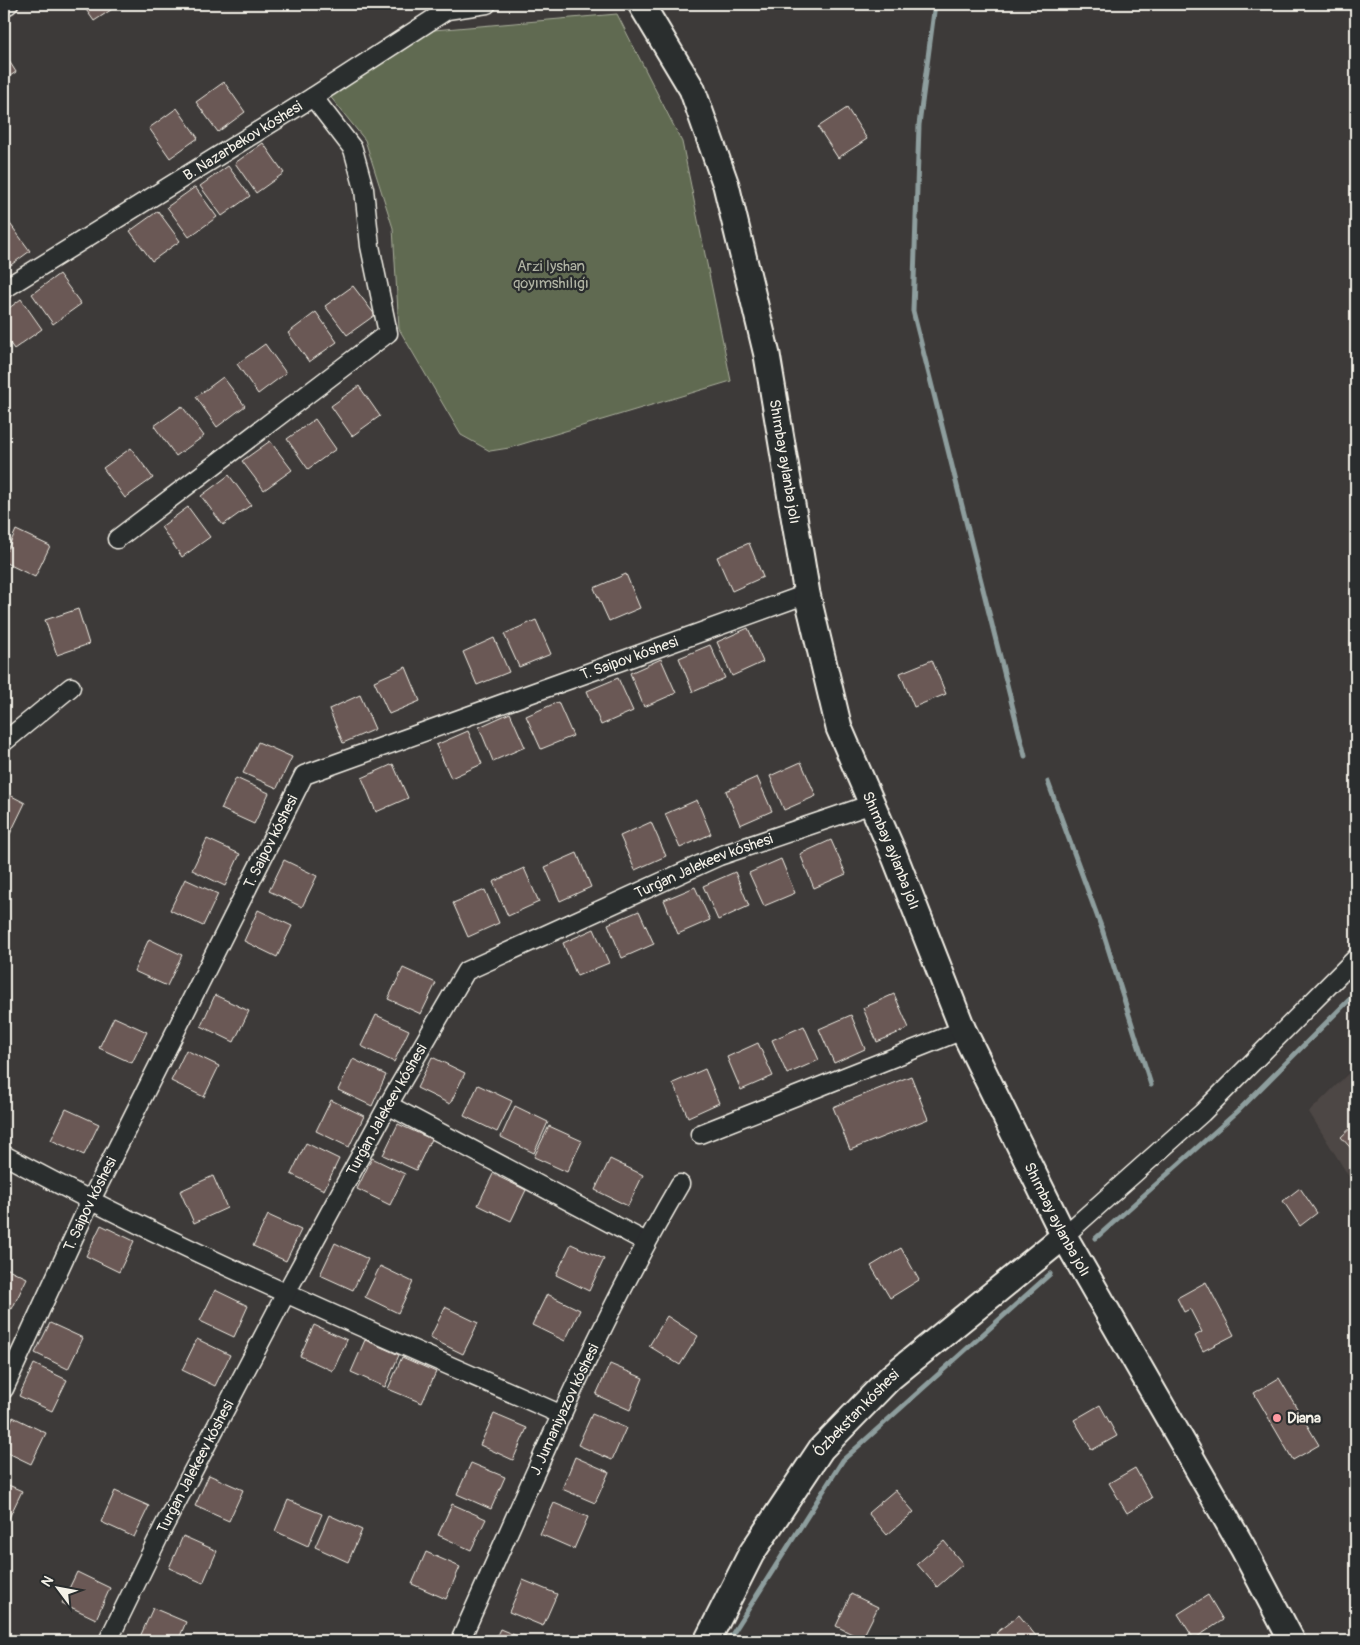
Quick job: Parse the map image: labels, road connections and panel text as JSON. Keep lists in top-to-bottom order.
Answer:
{
  "streets": {
    "main road": ["Shımbay aylanba jolı", "Ózbekstan kóshesi"],
    "street": [
      "B. Nazarbekov kóshesi",
      "T. Saipov kóshesi",
      "Turǵan Jalekeev kóshesi",
      "J. Jumaniyazov kóshesi"
    ]
  },
  "crossings": [
    ["Shımbay aylanba jolı", "T. Saipov kóshesi"],
    ["Shımbay aylanba jolı", "Turǵan Jalekeev kóshesi"],
    ["Shımbay aylanba jolı", "Ózbekstan kóshesi"]
  ],
  "parks": ["Arzi Iyshan qoyımshılıǵı"],
  "places": ["Diana"],
  "north": "top left"
}
